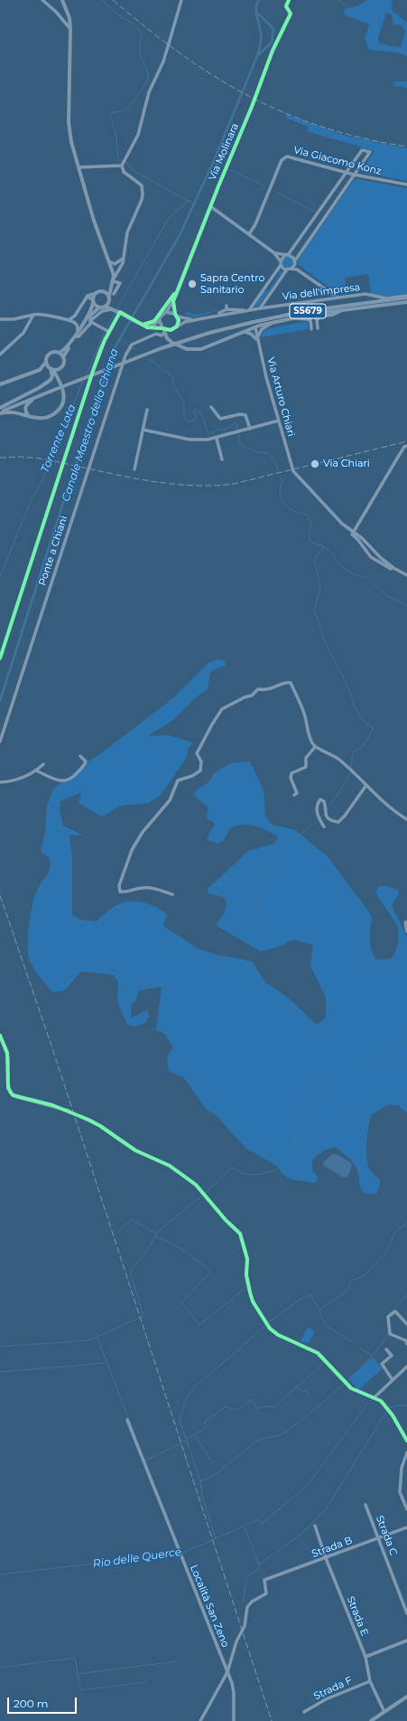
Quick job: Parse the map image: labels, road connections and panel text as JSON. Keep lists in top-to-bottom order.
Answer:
{
  "streets": {
    "main road": ["SS679"],
    "street": [
      "Via Molinara",
      "Via Giacomo Konz",
      "Via dell'impresa",
      "Via Arturo Chiari",
      "Ponte a Chiani",
      "Strada C",
      "Strada B",
      "Località San Zeno",
      "Strada E",
      "Strada F"
    ]
  },
  "crossings": [
    ["Via Molinara", "Via dell'impresa"],
    ["Via dell'impresa", "SS679"],
    ["Strada C", "Strada B"],
    ["Strada B", "Località San Zeno"],
    ["Strada B", "Strada E"],
    ["Strada E", "Strada F"]
  ],
  "water": ["Canale Maestro della Chiana", "Torrente Lota", "Rio delle Querce"],
  "places": ["Sapra Centro Sanitario", "Via Chiari"],
  "scale_bar": "200 m"
}
